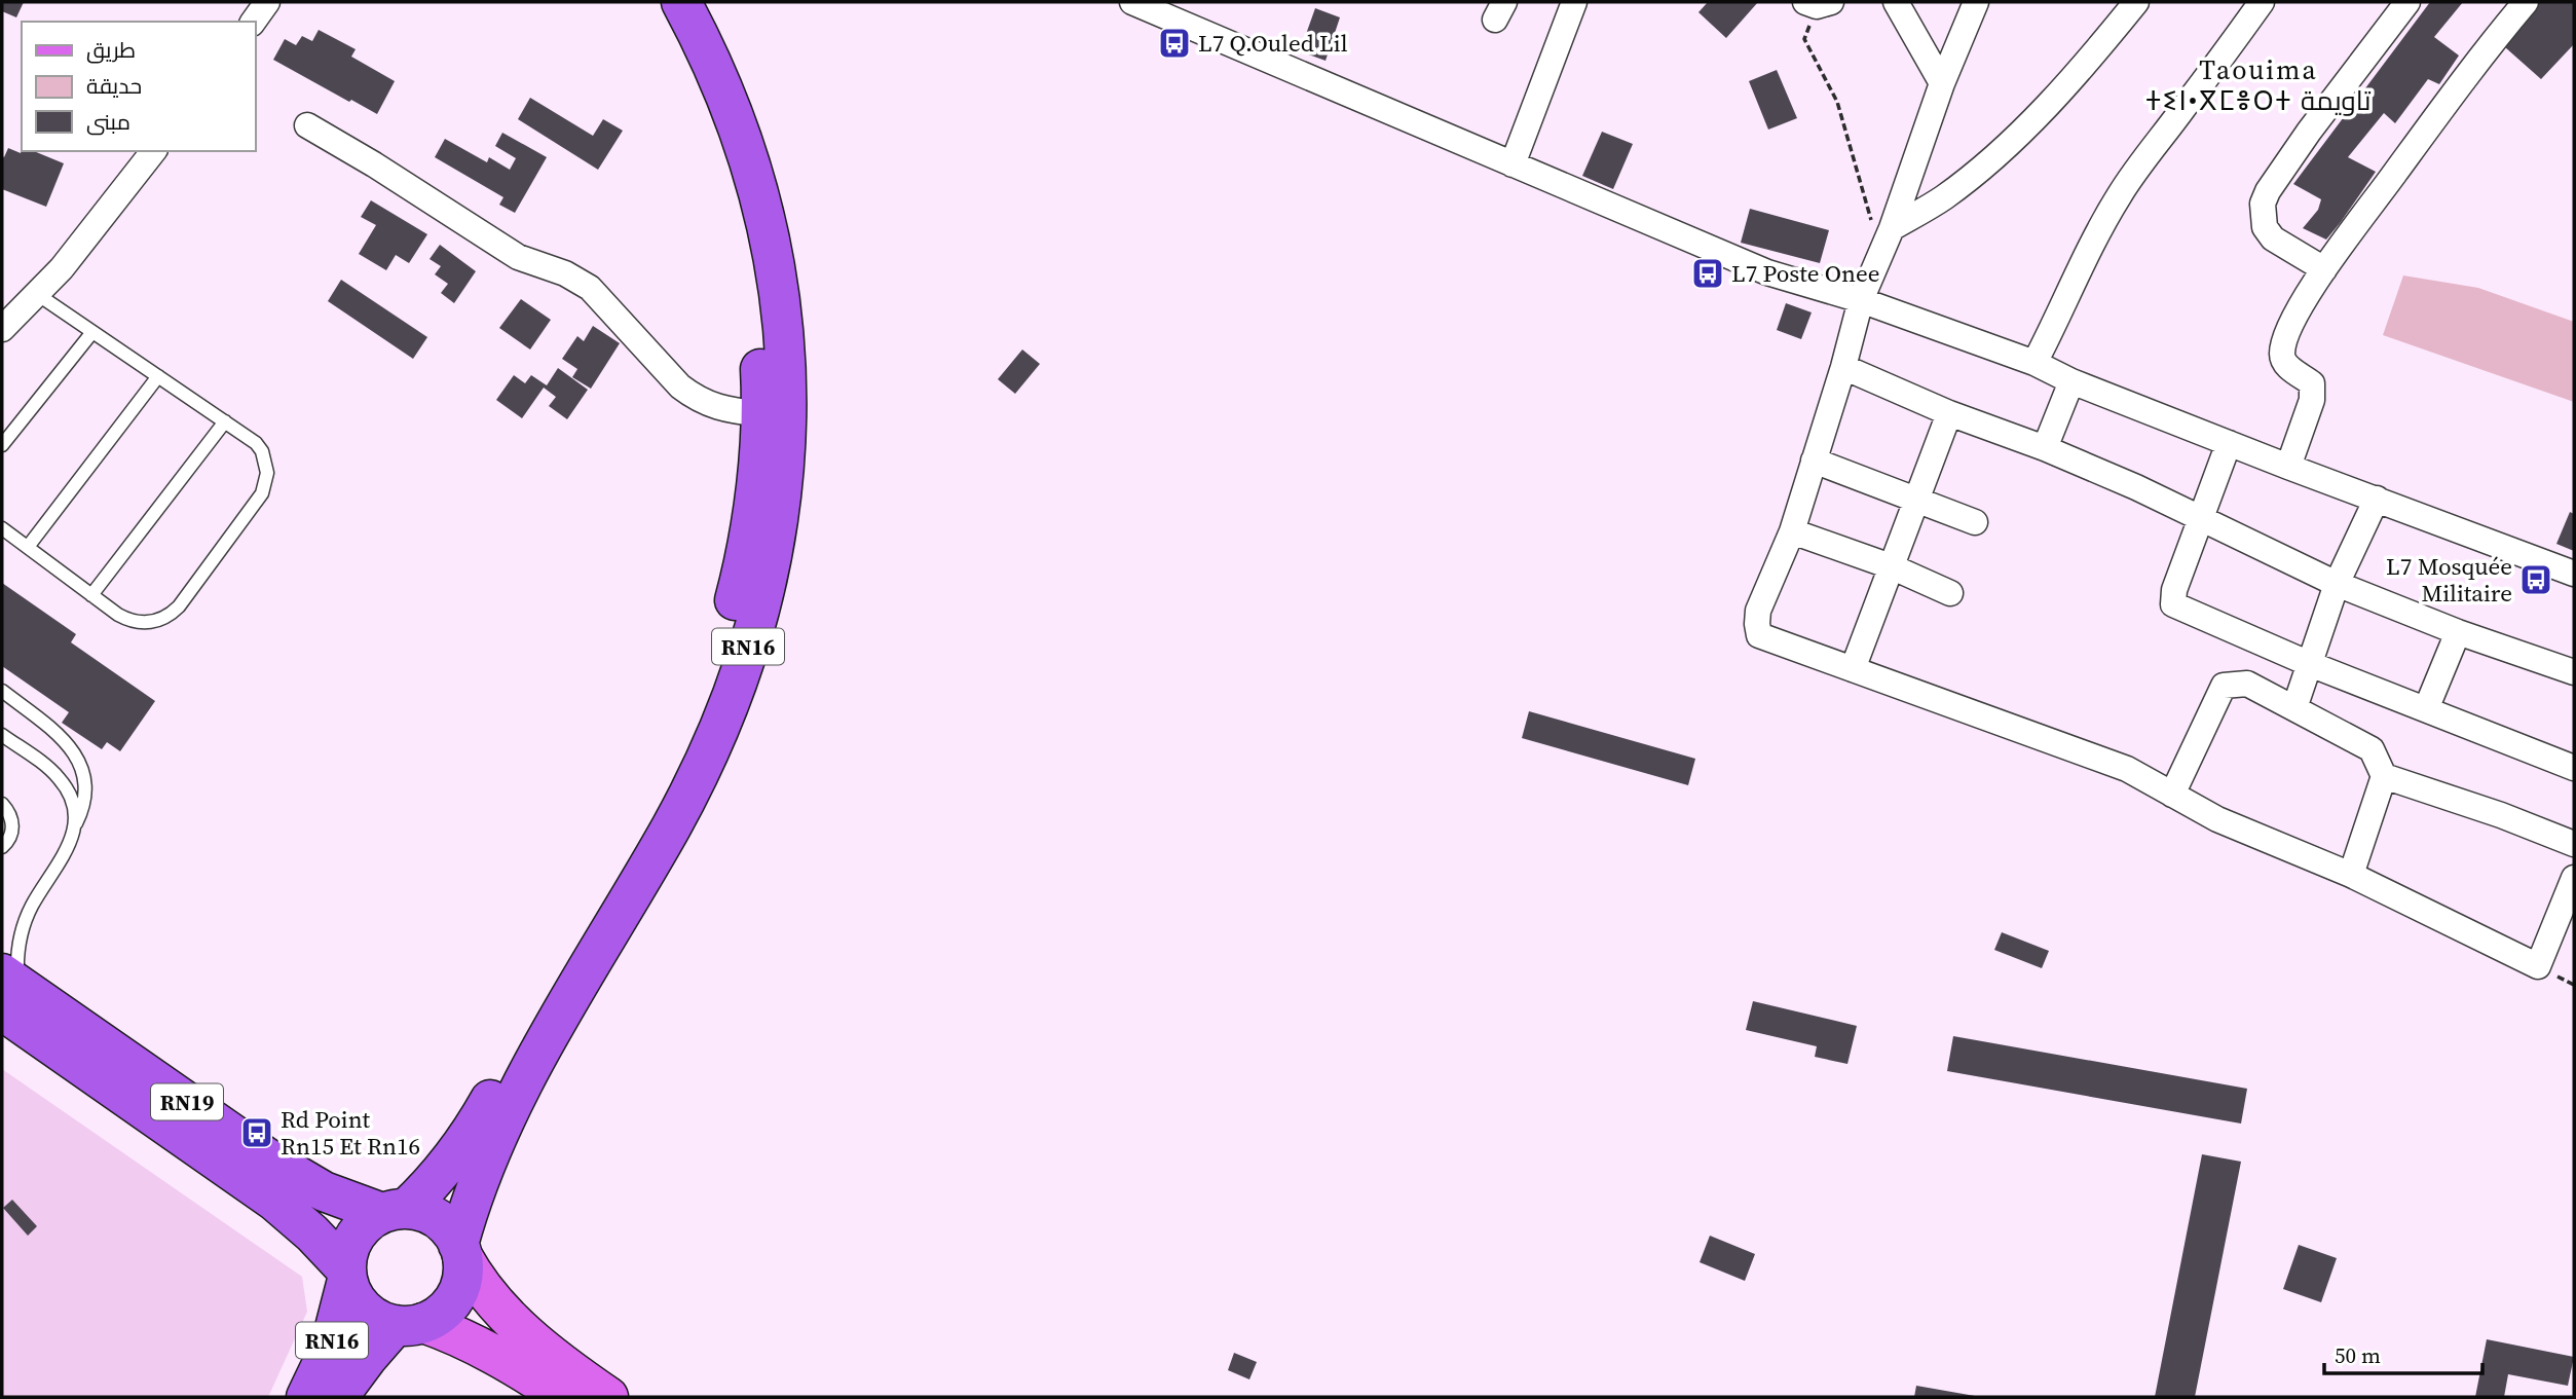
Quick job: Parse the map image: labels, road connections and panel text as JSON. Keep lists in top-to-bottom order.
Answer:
{
  "streets": {
    "highway": ["RN16", "RN19"]
  },
  "crossings": [
    ["RN16", "RN19"]
  ],
  "districts": ["Taouima ⵜⵉⵏ•ⴳⵎⴻⵔⵜ تاويمة"],
  "places": {
    "bus stop": [
      "L7 Q.Ouled Lil",
      "L7 Poste Onee",
      "L7 Mosquée Militaire",
      "Rd Point Rn15 Et Rn16"
    ]
  },
  "legend": ["طريق", "حديقة", "مبنى"],
  "scale_bar": "50 m"
}
